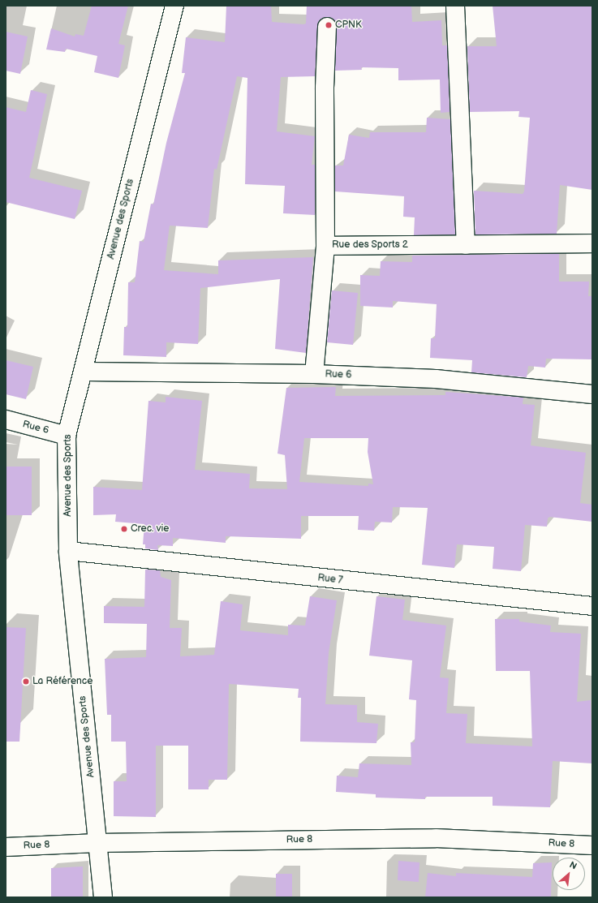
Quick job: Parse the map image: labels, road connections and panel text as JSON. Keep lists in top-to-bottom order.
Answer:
{
  "streets": {
    "street": [
      "Avenue des Sports",
      "Rue des Sports 2",
      "Rue 6",
      "Rue 7",
      "Rue 8"
    ]
  },
  "crossings": [
    ["Avenue des Sports", "Rue 6"],
    ["Avenue des Sports", "Rue 7"],
    ["Avenue des Sports", "Rue 8"],
    ["Rue des Sports 2", "Rue 6"]
  ],
  "places": ["CPNK", "Crec. vie", "La Référence"],
  "north": "top right"
}
